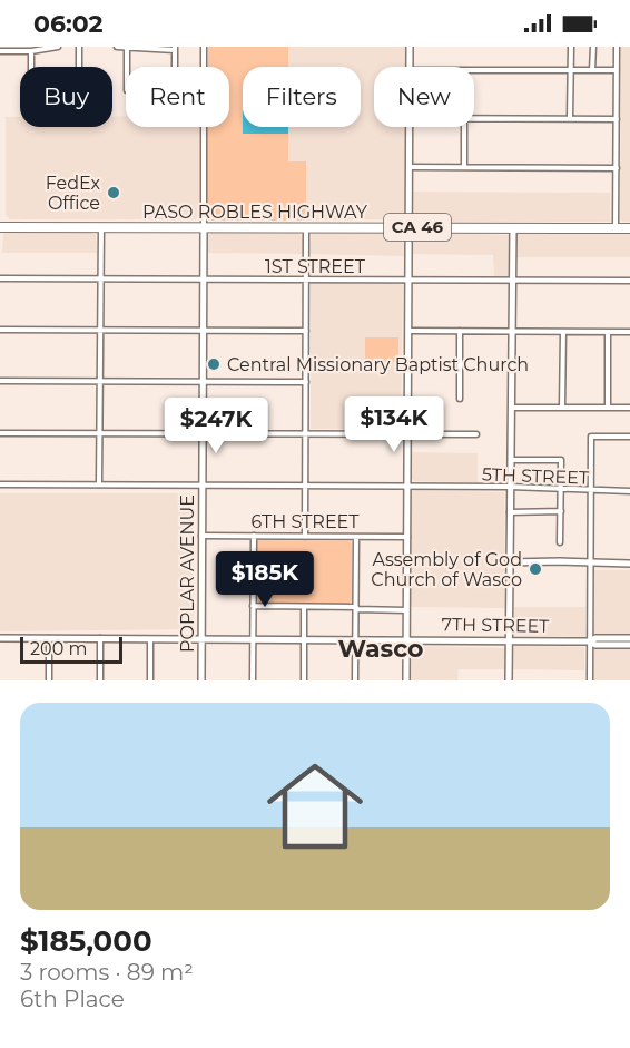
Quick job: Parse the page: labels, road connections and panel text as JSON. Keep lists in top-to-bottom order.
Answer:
{
  "streets": {
    "highway": ["PASO ROBLES HIGHWAY", "CA 46"],
    "street": [
      "1ST STREET",
      "5TH STREET",
      "6TH STREET",
      "POPLAR AVENUE",
      "7TH STREET"
    ]
  },
  "crossings": [
    ["PASO ROBLES HIGHWAY", "POPLAR AVENUE"],
    ["1ST STREET", "POPLAR AVENUE"],
    ["5TH STREET", "POPLAR AVENUE"],
    ["6TH STREET", "POPLAR AVENUE"],
    ["POPLAR AVENUE", "7TH STREET"]
  ],
  "districts": ["Wasco"],
  "places": ["FedEx Office", "Central Missionary Baptist Church", "Assembly of God Church of Wasco"],
  "scale_bar": "200 m",
  "page": {
    "status": "06:02",
    "chip": [
      "Buy",
      "Rent",
      "Filters",
      "New"
    ],
    "price": ["$134K", "$247K", "$185K"],
    "scale": "200 m",
    "list": [
      {
        "name": "$185,000",
        "note": "3 rooms · 89 m² · 6th Place"
      }
    ]
  }
}
